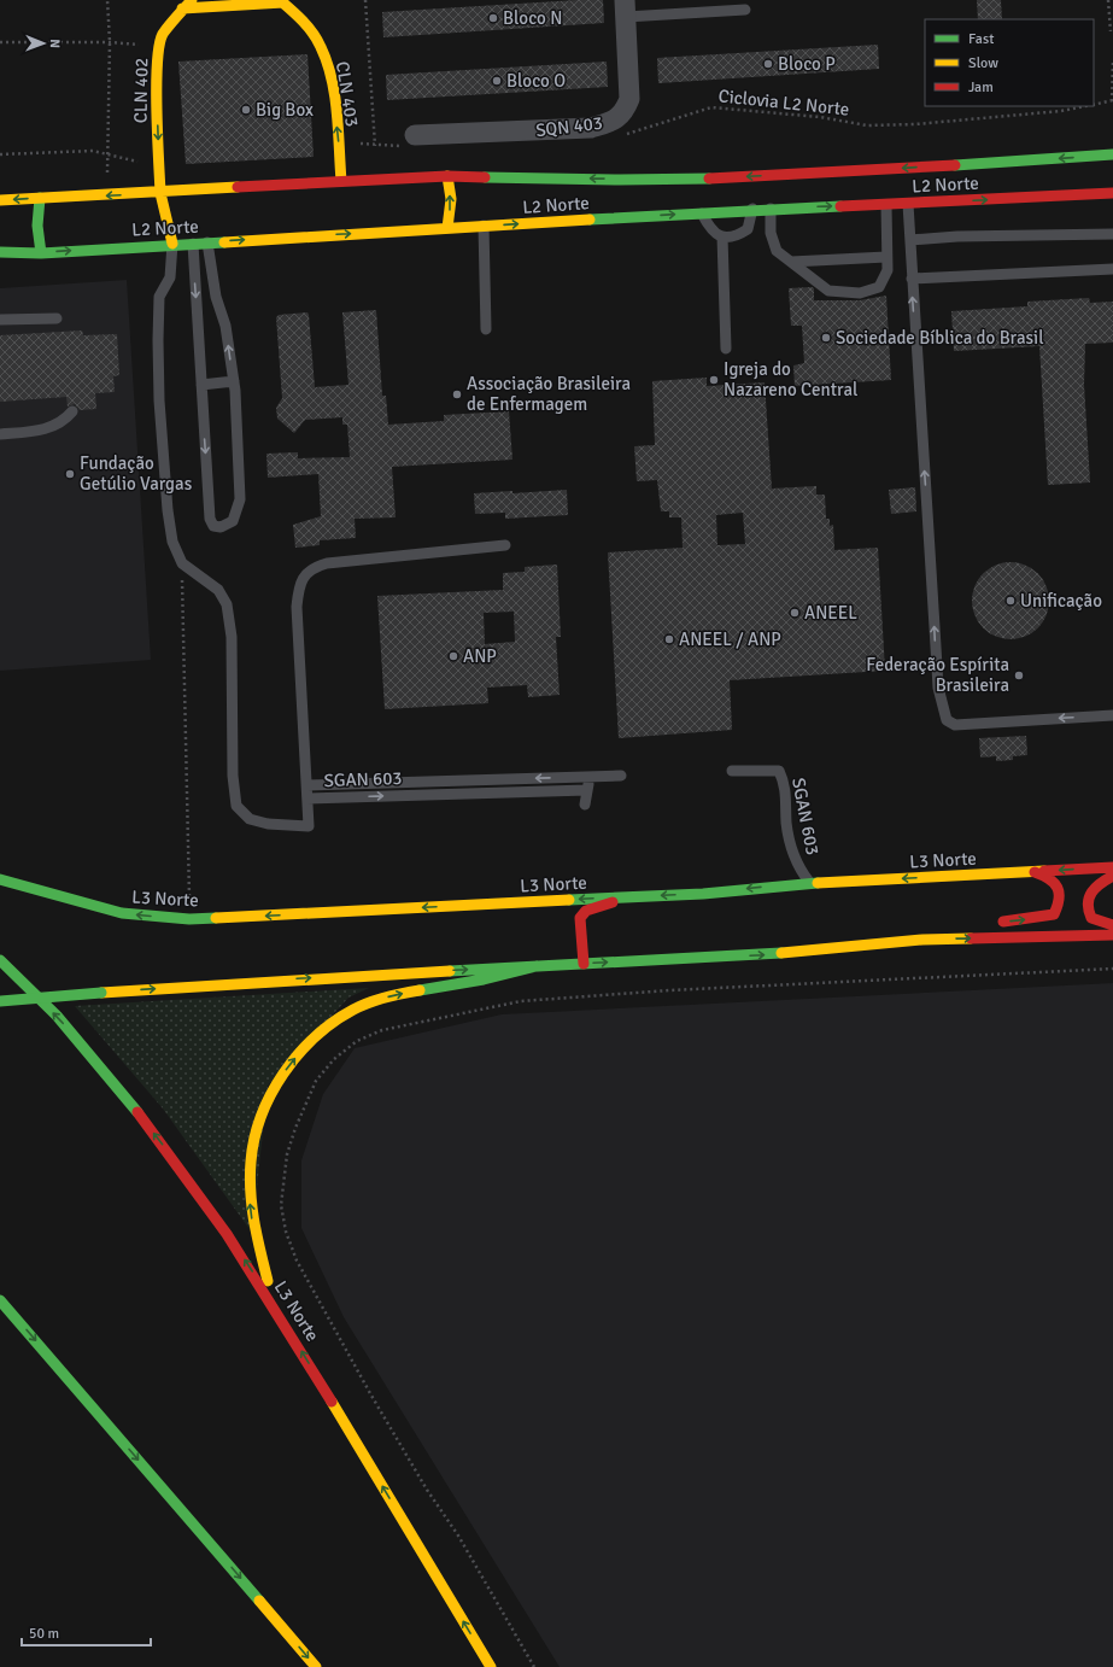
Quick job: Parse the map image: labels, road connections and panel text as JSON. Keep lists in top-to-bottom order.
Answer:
{
  "streets": {
    "main road": [
      "CLN 402",
      "CLN 403",
      "L2 Norte",
      "L3 Norte"
    ],
    "street": ["SQN 403"],
    "lane": ["SGAN 603"],
    "path": ["Ciclovia L2 Norte"]
  },
  "crossings": [
    ["CLN 402", "L2 Norte"],
    ["CLN 403", "L2 Norte"],
    ["SGAN 603", "L3 Norte"]
  ],
  "one_way": ["CLN 402", "L3 Norte"],
  "places": [
    "Bloco N",
    "Bloco P",
    "Bloco O",
    "Big Box",
    "Sociedade Bíblica do Brasil",
    "Igreja do Nazareno Central",
    "Associação Brasileira de Enfermagem",
    "Fundação Getúlio Vargas",
    "Unificação",
    "ANEEL",
    "ANEEL / ANP",
    "ANP",
    "Federação Espírita Brasileira"
  ],
  "legend": ["Fast", "Slow", "Jam"],
  "scale_bar": "50 m",
  "north": "right"
}
